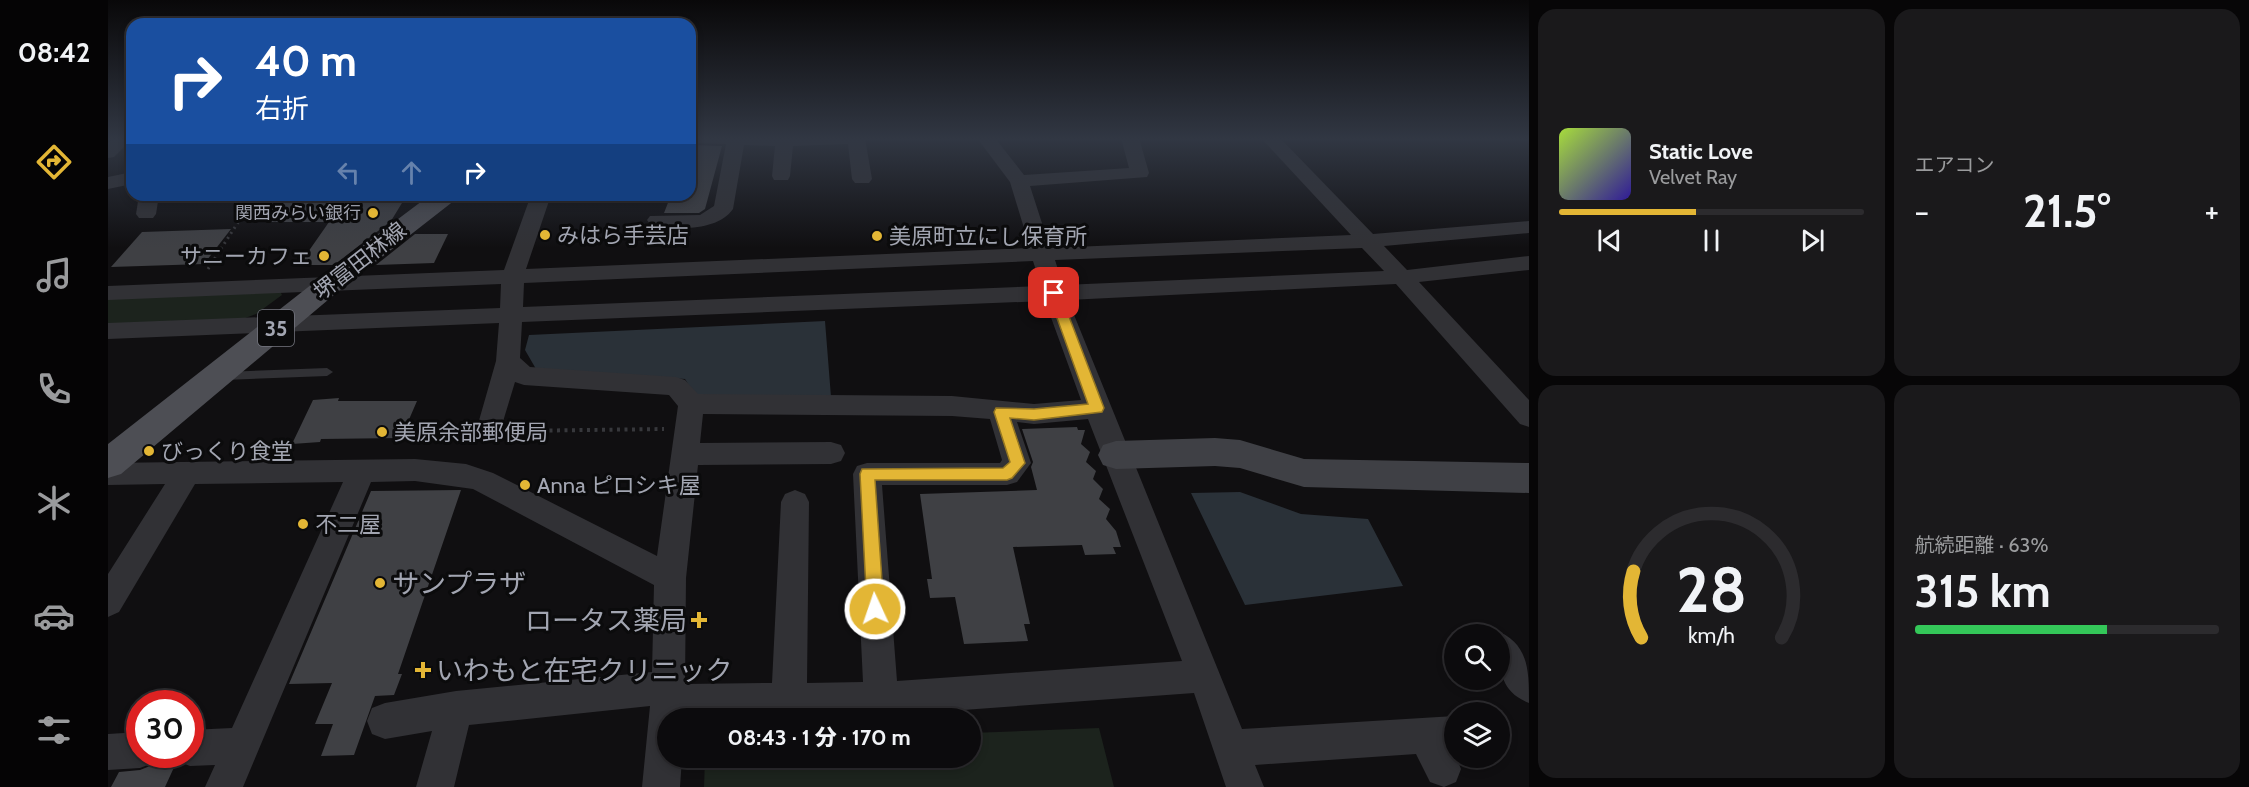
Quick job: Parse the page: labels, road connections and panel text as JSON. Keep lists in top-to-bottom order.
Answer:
{
  "streets": {
    "main road": ["堺富田林線", "35"]
  },
  "places": {
    "other": [
      "関西みらい銀行",
      "みはら手芸店",
      "美原町立にし保育所",
      "サニーカフェ",
      "美原余部郵便局",
      "びっくり食堂",
      "Anna ピロシキ屋",
      "不二屋",
      "サンプラザ"
    ],
    "health": ["ロータス薬局", "いわもと在宅クリニック"]
  },
  "page": {
    "tabs": "08:42",
    "tile": [
      "エアコン",
      ["航続距離 · 63%", "315 km"]
    ],
    "turn": ["40 m", "右折"],
    "song": ["Static Love", "Velvet Ray"],
    "heat": ["−", "21.5°", "+"],
    "limit": "30",
    "trip": "08:43 · 1 分 · 170 m",
    "gauge": ["28", "km/h"]
  }
}
